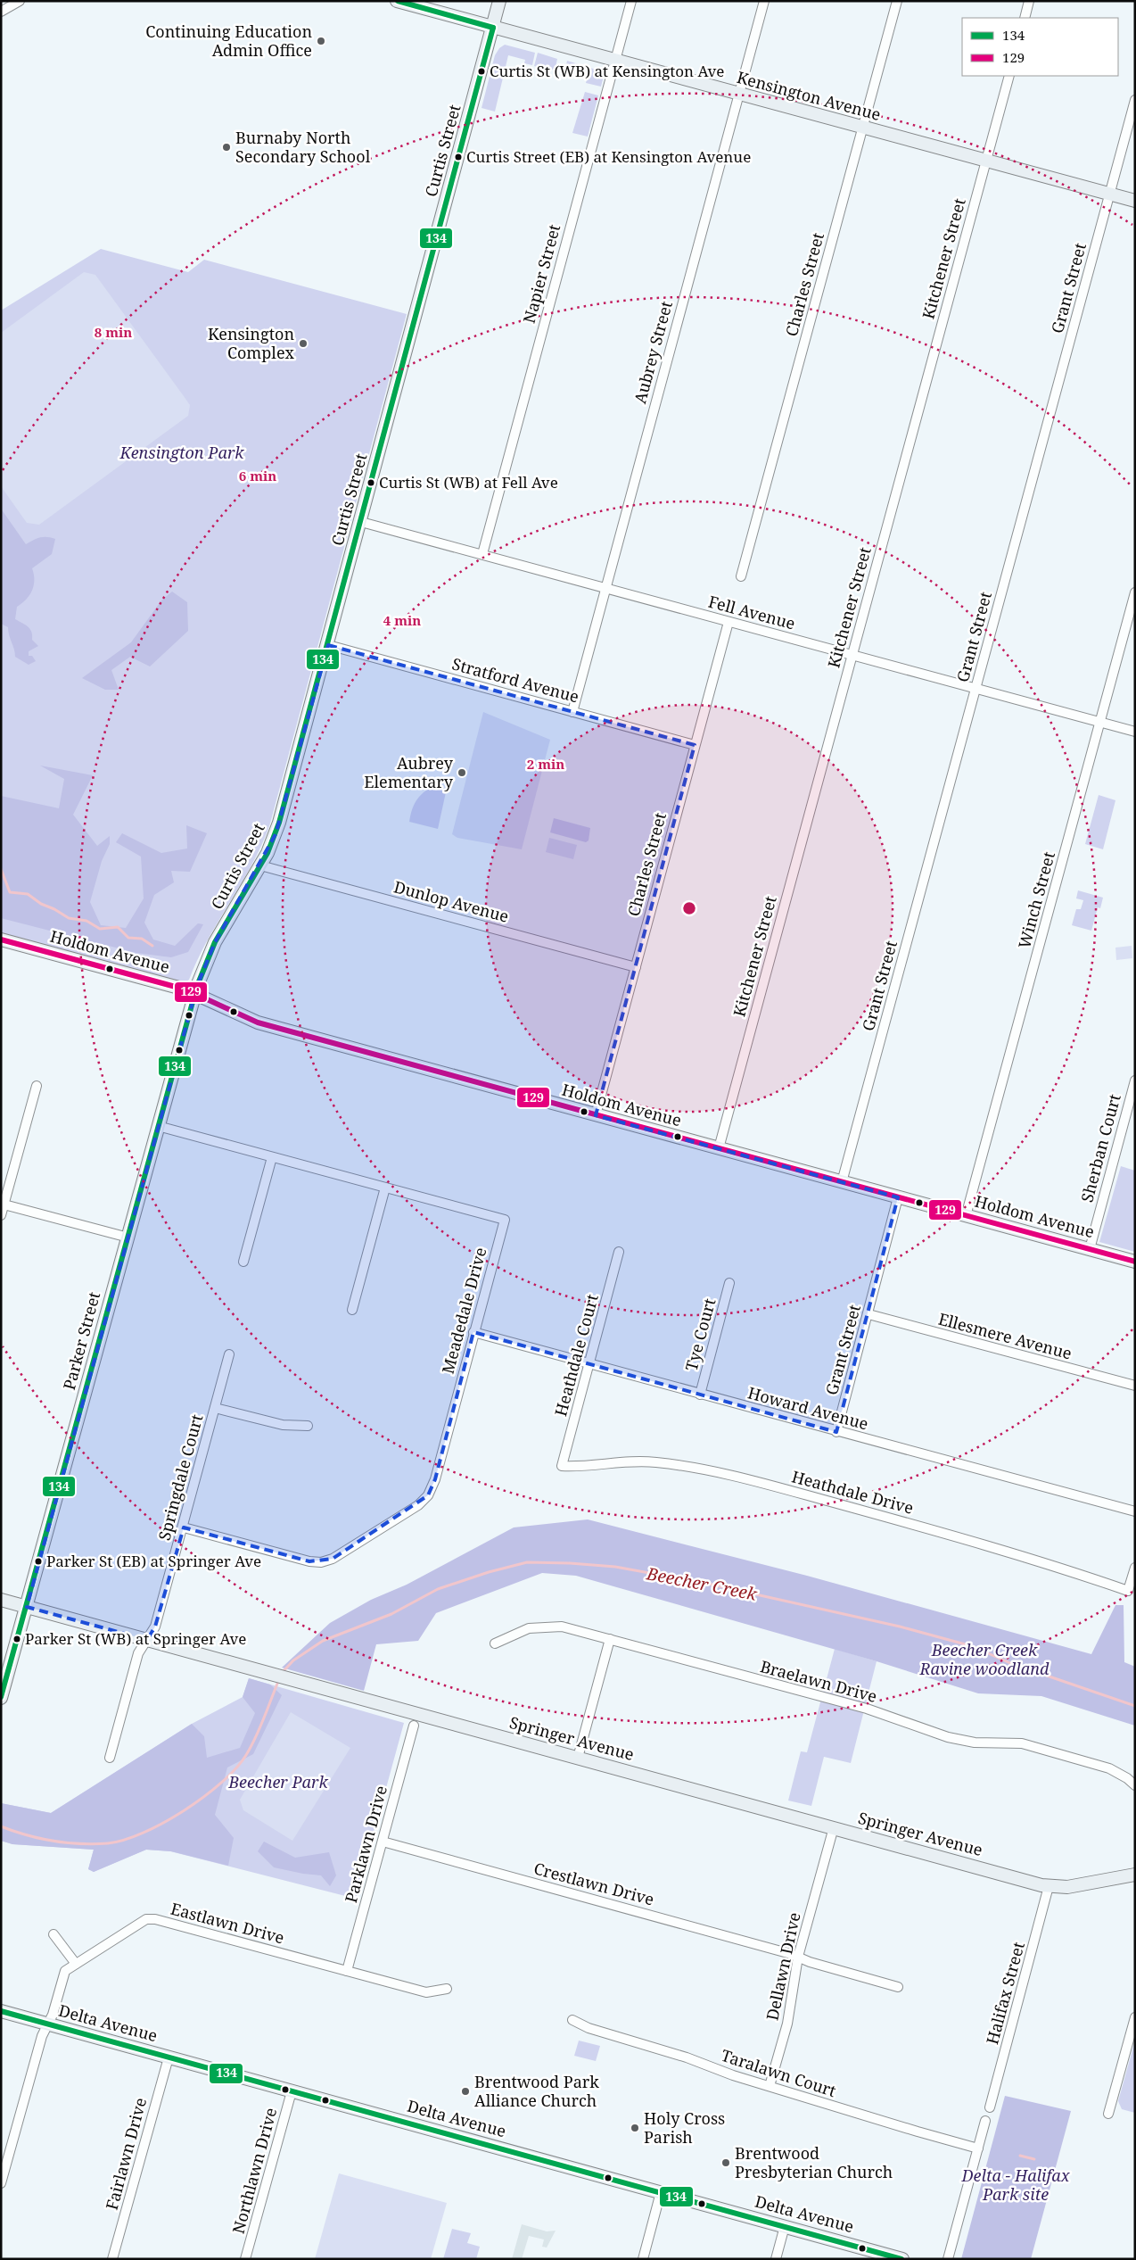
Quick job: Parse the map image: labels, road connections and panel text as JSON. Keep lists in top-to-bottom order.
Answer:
{
  "streets": {
    "street": [
      "Kensington Avenue",
      "Curtis Street",
      "Kitchener Street",
      "Napier Street",
      "Charles Street",
      "Grant Street",
      "Aubrey Street",
      "Fell Avenue",
      "Stratford Avenue",
      "Winch Street",
      "Dunlop Avenue",
      "Holdom Avenue",
      "Sherban Court",
      "Meadedale Drive",
      "Tye Court",
      "Ellesmere Avenue",
      "Parker Street",
      "Heathdale Court",
      "Howard Avenue",
      "Springdale Court",
      "Heathdale Drive",
      "Braelawn Drive",
      "Springer Avenue",
      "Parklawn Drive",
      "Crestlawn Drive",
      "Eastlawn Drive",
      "Dellawn Drive",
      "Halifax Street",
      "Delta Avenue",
      "Taralawn Court",
      "Fairlawn Drive",
      "Northlawn Drive"
    ]
  },
  "crossings": [
    ["Kensington Avenue", "Curtis Street"],
    ["Kensington Avenue", "Kitchener Street"],
    ["Kensington Avenue", "Napier Street"],
    ["Kensington Avenue", "Charles Street"],
    ["Kensington Avenue", "Grant Street"],
    ["Kensington Avenue", "Aubrey Street"],
    ["Curtis Street", "Fell Avenue"],
    ["Curtis Street", "Stratford Avenue"],
    ["Curtis Street", "Dunlop Avenue"],
    ["Curtis Street", "Holdom Avenue"],
    ["Curtis Street", "Parker Street"],
    ["Kitchener Street", "Fell Avenue"],
    ["Kitchener Street", "Holdom Avenue"],
    ["Napier Street", "Fell Avenue"],
    ["Charles Street", "Fell Avenue"],
    ["Charles Street", "Stratford Avenue"],
    ["Charles Street", "Dunlop Avenue"],
    ["Charles Street", "Holdom Avenue"],
    ["Grant Street", "Fell Avenue"],
    ["Grant Street", "Holdom Avenue"],
    ["Grant Street", "Ellesmere Avenue"],
    ["Grant Street", "Howard Avenue"],
    ["Aubrey Street", "Fell Avenue"],
    ["Aubrey Street", "Stratford Avenue"],
    ["Fell Avenue", "Winch Street"],
    ["Winch Street", "Holdom Avenue"],
    ["Holdom Avenue", "Sherban Court"],
    ["Holdom Avenue", "Parker Street"],
    ["Meadedale Drive", "Parker Street"],
    ["Meadedale Drive", "Howard Avenue"],
    ["Meadedale Drive", "Springdale Court"],
    ["Tye Court", "Howard Avenue"],
    ["Parker Street", "Springer Avenue"],
    ["Heathdale Court", "Howard Avenue"],
    ["Heathdale Court", "Heathdale Drive"],
    ["Springdale Court", "Springer Avenue"],
    ["Springer Avenue", "Dellawn Drive"],
    ["Springer Avenue", "Halifax Street"],
    ["Parklawn Drive", "Crestlawn Drive"],
    ["Parklawn Drive", "Eastlawn Drive"],
    ["Crestlawn Drive", "Dellawn Drive"],
    ["Eastlawn Drive", "Delta Avenue"],
    ["Dellawn Drive", "Taralawn Court"],
    ["Delta Avenue", "Fairlawn Drive"],
    ["Delta Avenue", "Northlawn Drive"]
  ],
  "water": ["Beecher Creek"],
  "parks": [
    "Kensington Park",
    "Beecher Creek Ravine woodland",
    "Beecher Park",
    "Delta - Halifax Park site"
  ],
  "places": [
    "Continuing Education Admin Office",
    "Curtis St (WB) at Kensington Ave",
    "Burnaby North Secondary School",
    "Curtis Street (EB) at Kensington Avenue",
    "Kensington Complex",
    "Curtis St (WB) at Fell Ave",
    "Aubrey Elementary",
    "Parker St (EB) at Springer Ave",
    "Parker St (WB) at Springer Ave",
    "Brentwood Park Alliance Church",
    "Holy Cross Parish",
    "Brentwood Presbyterian Church"
  ],
  "lines": ["transit line 134", "transit line 129"],
  "legend": ["134", "129"],
  "rings": [
    "8 min",
    "6 min",
    "4 min",
    "2 min"
  ]
}
